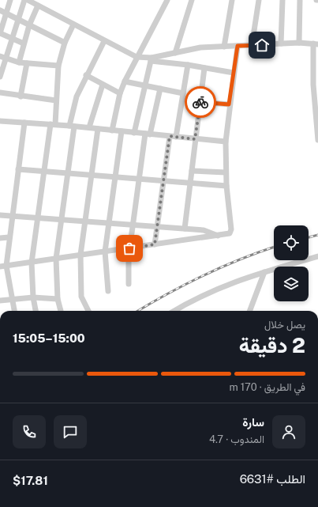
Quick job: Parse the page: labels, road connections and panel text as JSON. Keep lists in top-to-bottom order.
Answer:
{
  "page": {
    "heading": ["2 دقيقة", "يصل خلال", "15:00–15:05"],
    "panel": [
      "سارة",
      "المندوب · 4.7",
      "الطلب #6631",
      "$17.81"
    ],
    "bar": "في الطريق · 170 m"
  }
}
